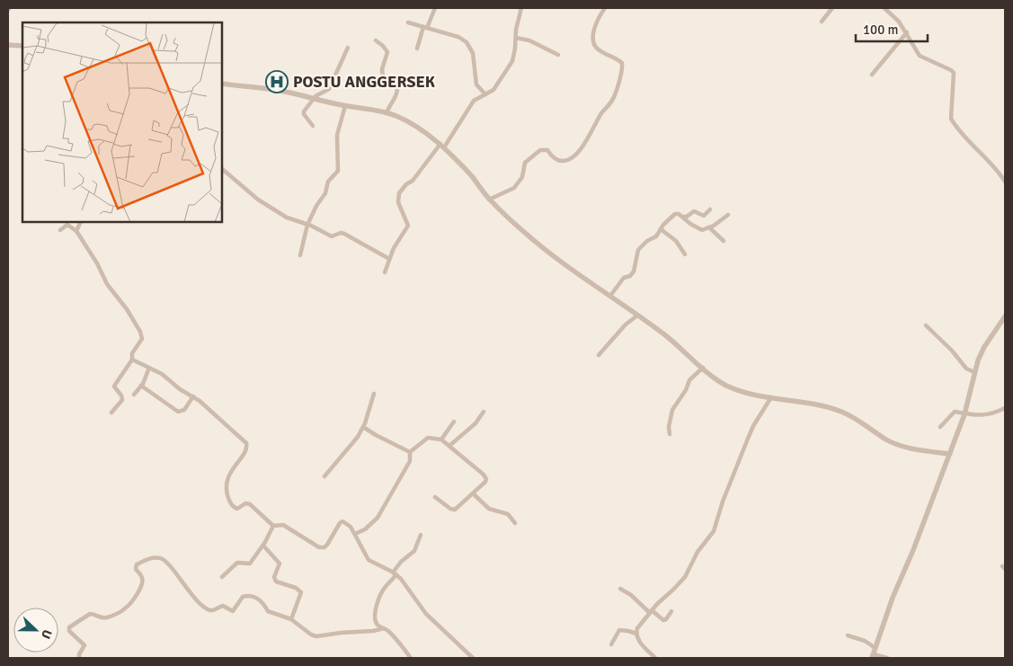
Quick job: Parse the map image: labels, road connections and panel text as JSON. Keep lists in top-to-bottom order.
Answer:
{
  "places": {
    "hospital": ["POSTU ANGGERSEK"]
  },
  "scale_bar": "100 m",
  "north": "right"
}
